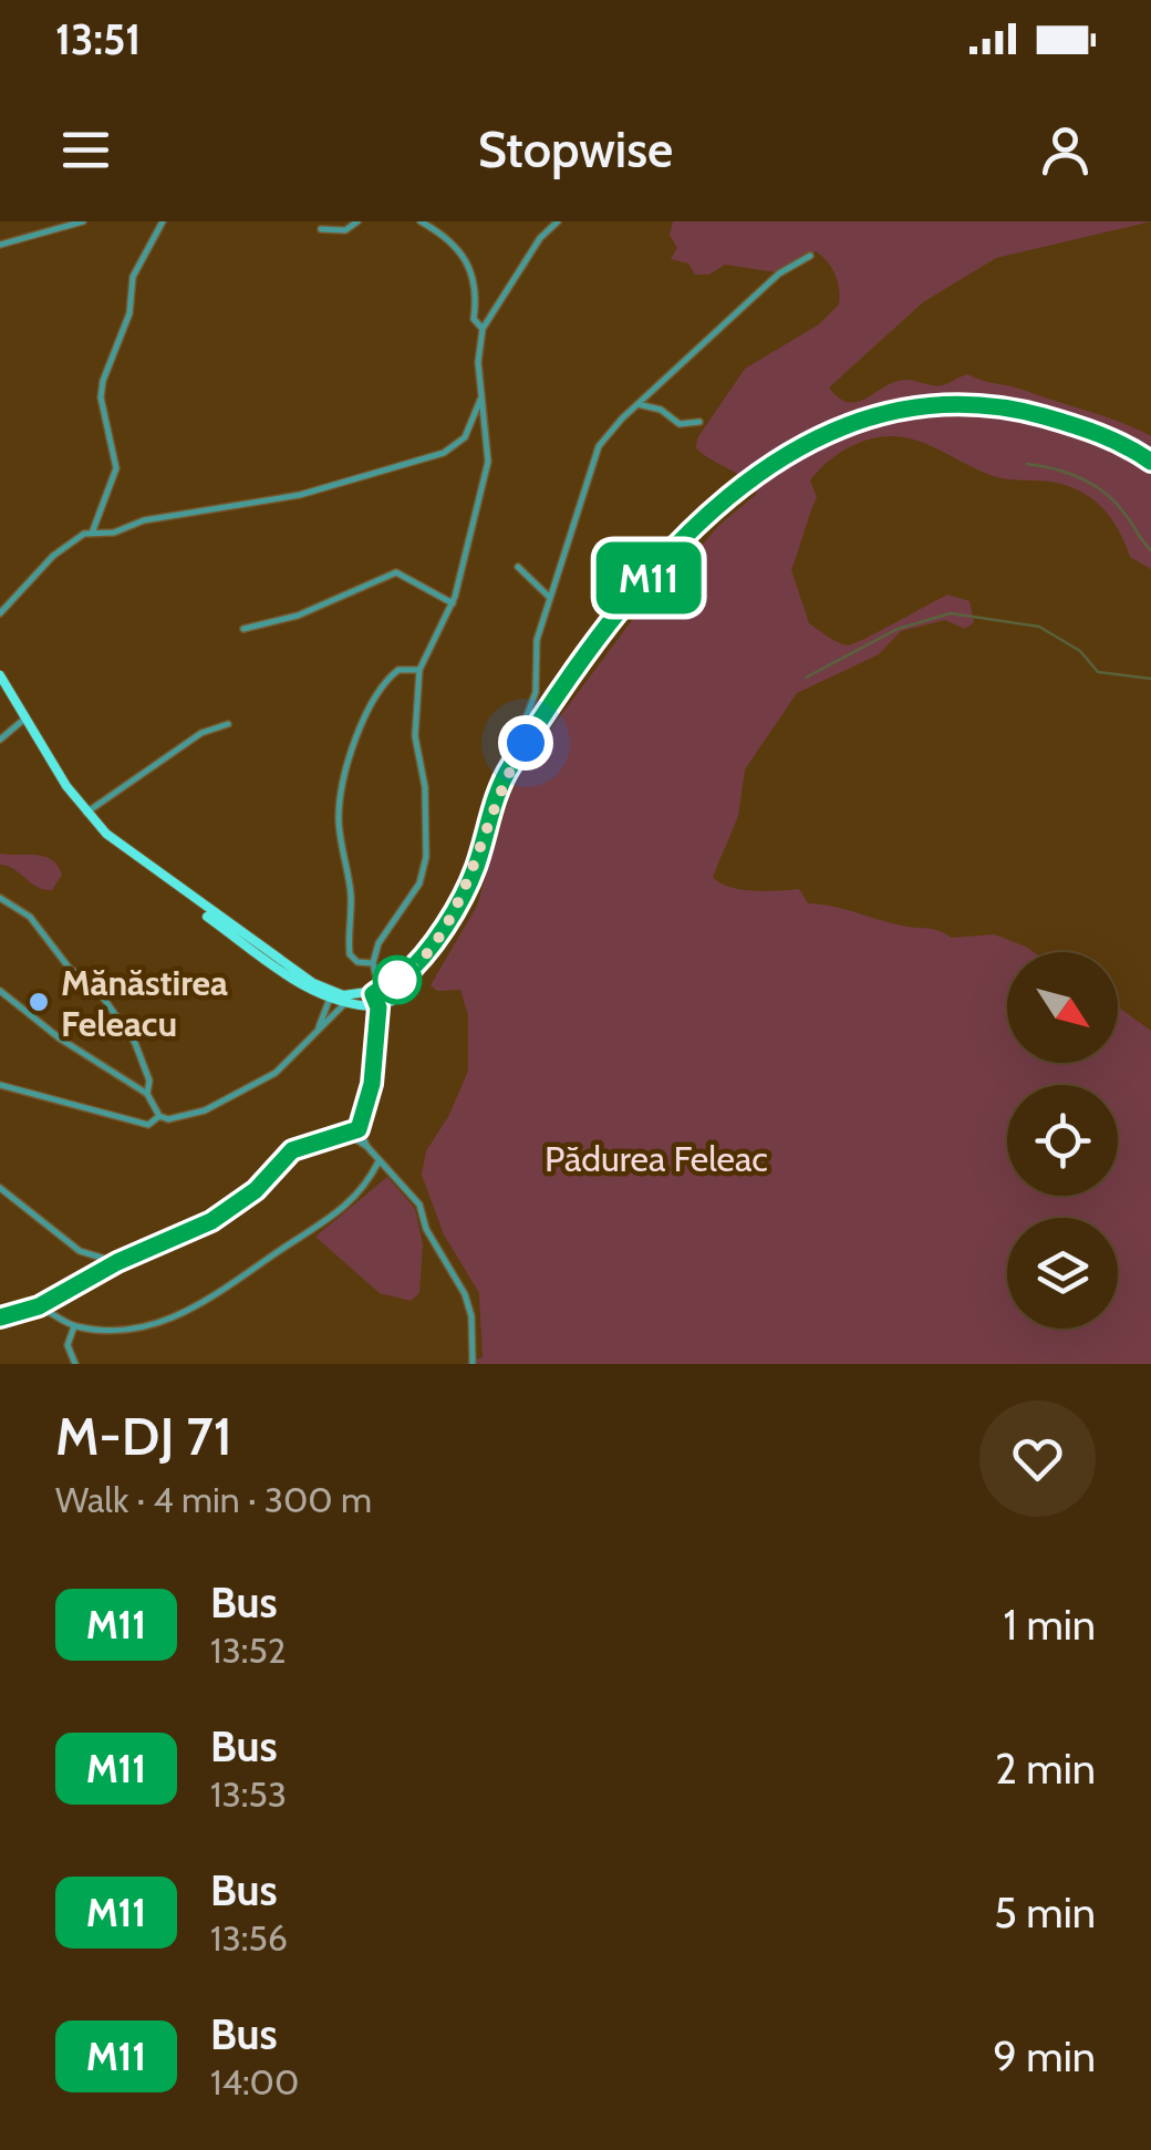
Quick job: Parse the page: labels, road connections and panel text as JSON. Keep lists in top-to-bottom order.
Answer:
{
  "parks": ["Pădurea Feleac"],
  "places": ["Mănăstirea Feleacu"],
  "lines": ["bus line M11"],
  "north": "bottom right",
  "page": {
    "status": "13:51",
    "header": "Stopwise",
    "on_map": "M11",
    "heading": ["M-DJ 71", "Walk · 4 min · 300 m"],
    "list": [
      {
        "mark": "M11",
        "name": "Bus",
        "note": "13:52",
        "value": "1 min"
      },
      {
        "mark": "M11",
        "name": "Bus",
        "note": "13:53",
        "value": "2 min"
      },
      {
        "mark": "M11",
        "name": "Bus",
        "note": "13:56",
        "value": "5 min"
      },
      {
        "mark": "M11",
        "name": "Bus",
        "note": "14:00",
        "value": "9 min"
      }
    ]
  }
}
